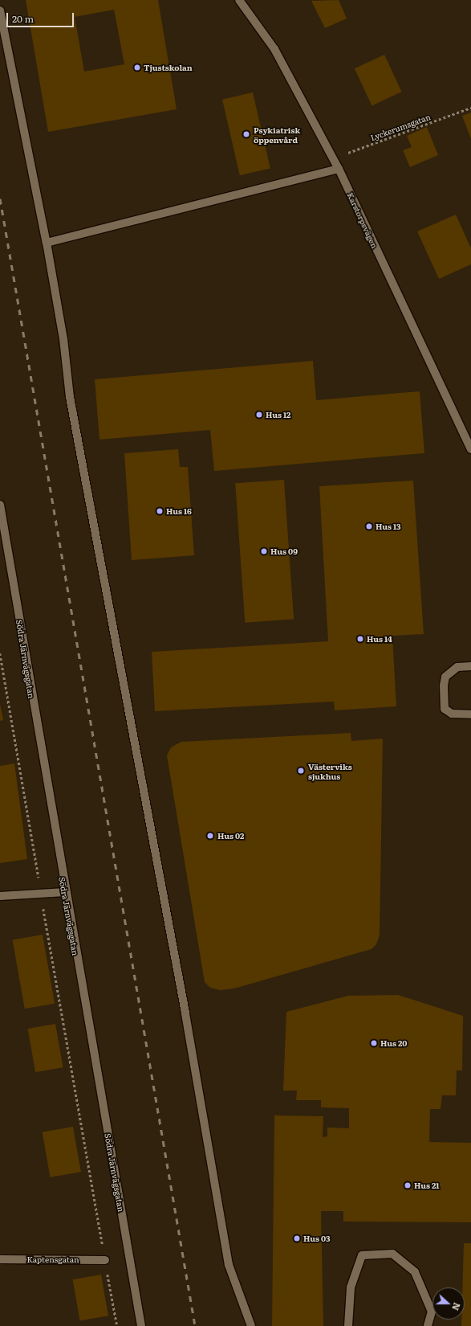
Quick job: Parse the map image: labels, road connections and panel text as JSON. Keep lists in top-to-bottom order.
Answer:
{
  "streets": {
    "street": ["Karstorpsvägen", "Södra Järnvägsgatan", "Kaptensgatan"],
    "path": ["Lyckerumsgatan"]
  },
  "crossings": [
    ["Lyckerumsgatan", "Karstorpsvägen"]
  ],
  "places": [
    "Tjustskolan",
    "Psykiatrisk öppenvård",
    "Hus 12",
    "Hus 16",
    "Hus 13",
    "Hus 09",
    "Hus 14",
    "Västerviks sjukhus",
    "Hus 02",
    "Hus 20",
    "Hus 21",
    "Hus 03"
  ],
  "scale_bar": "20 m",
  "north": "right"
}
